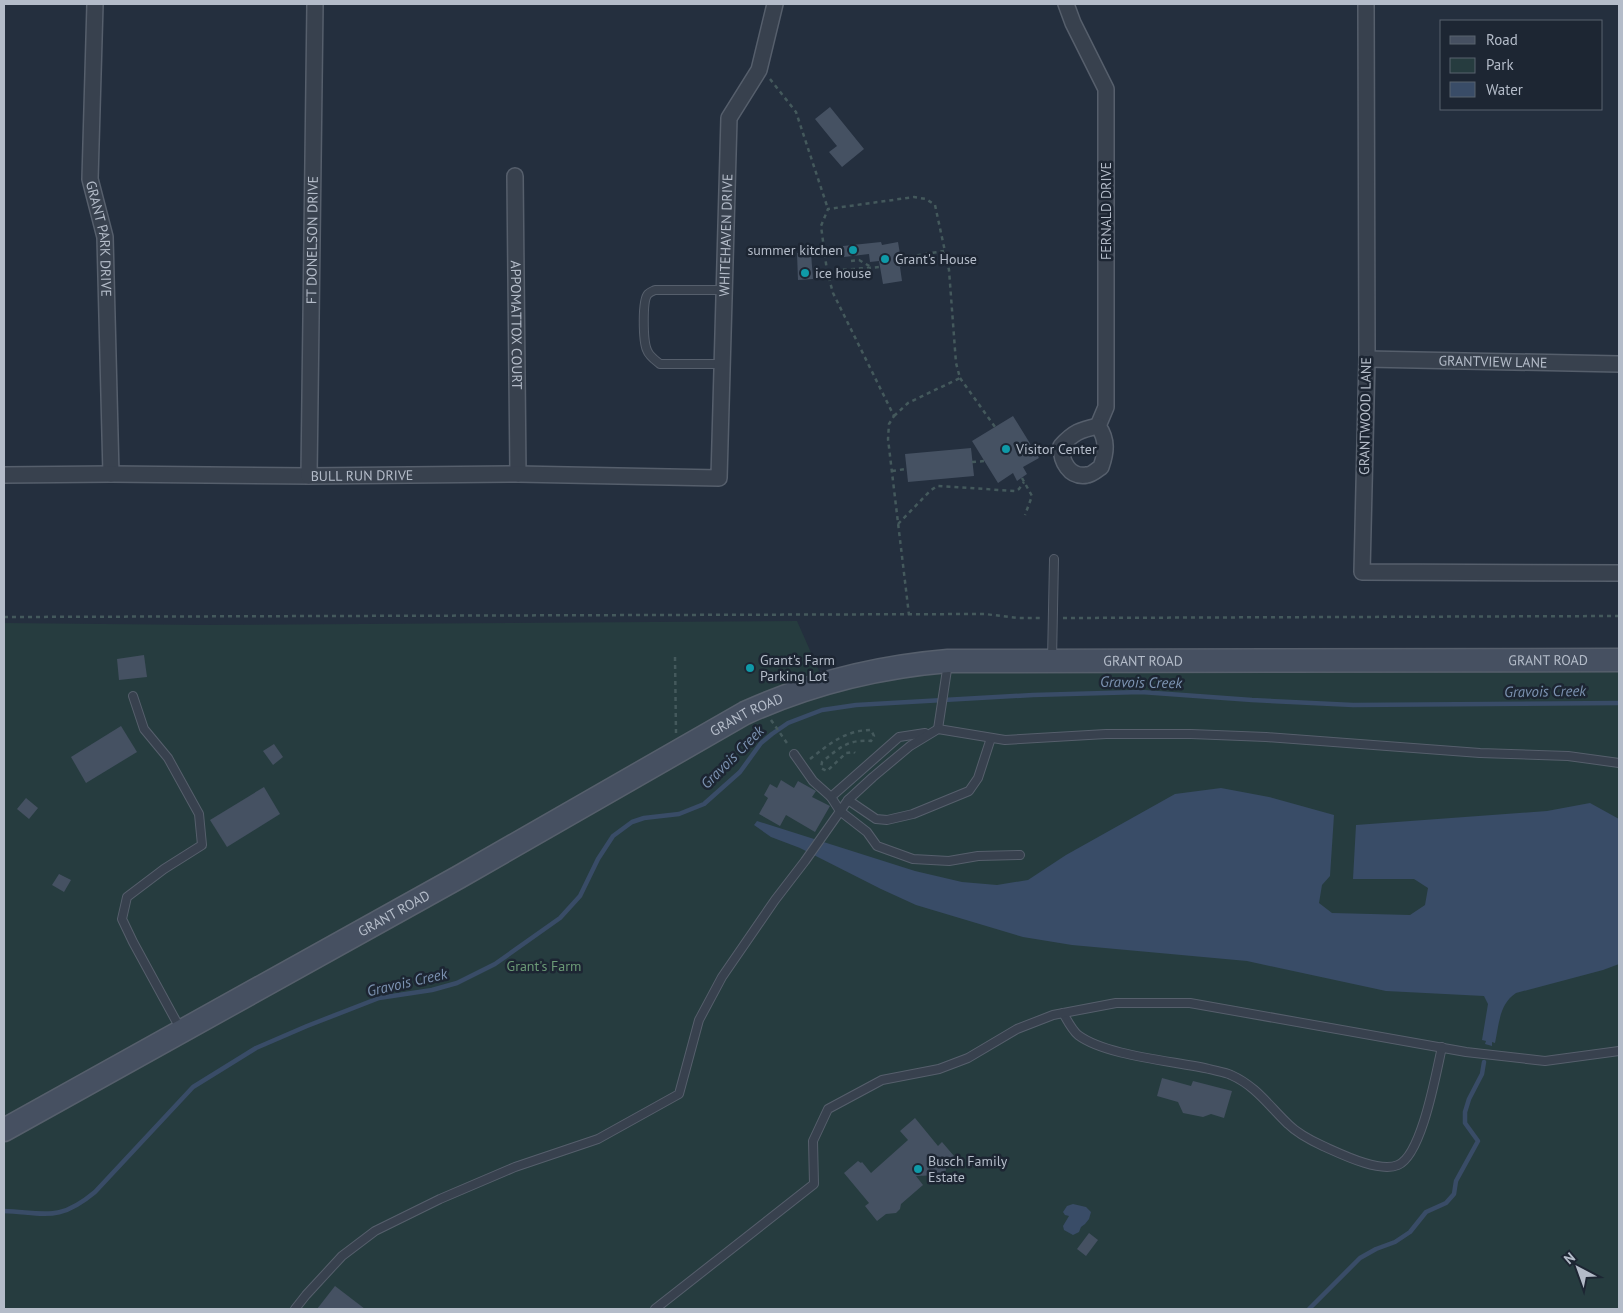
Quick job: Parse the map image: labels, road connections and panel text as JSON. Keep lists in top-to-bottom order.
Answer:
{
  "streets": {
    "street": [
      "FERNALD DRIVE",
      "WHITEHAVEN DRIVE",
      "GRANT PARK DRIVE",
      "FT DONELSON DRIVE",
      "APPOMATTOX COURT",
      "GRANTVIEW LANE",
      "GRANTWOOD LANE",
      "BULL RUN DRIVE",
      "GRANT ROAD"
    ]
  },
  "crossings": [
    ["WHITEHAVEN DRIVE", "BULL RUN DRIVE"],
    ["GRANT PARK DRIVE", "BULL RUN DRIVE"],
    ["FT DONELSON DRIVE", "BULL RUN DRIVE"],
    ["APPOMATTOX COURT", "BULL RUN DRIVE"],
    ["GRANTVIEW LANE", "GRANTWOOD LANE"]
  ],
  "water": ["Gravois Creek"],
  "parks": ["Grant's Farm"],
  "places": [
    "summer kitchen",
    "Grant's House",
    "ice house",
    "Visitor Center",
    "Grant's Farm Parking Lot",
    "Busch Family Estate"
  ],
  "legend": ["Road", "Park", "Water"],
  "north": "top left"
}
